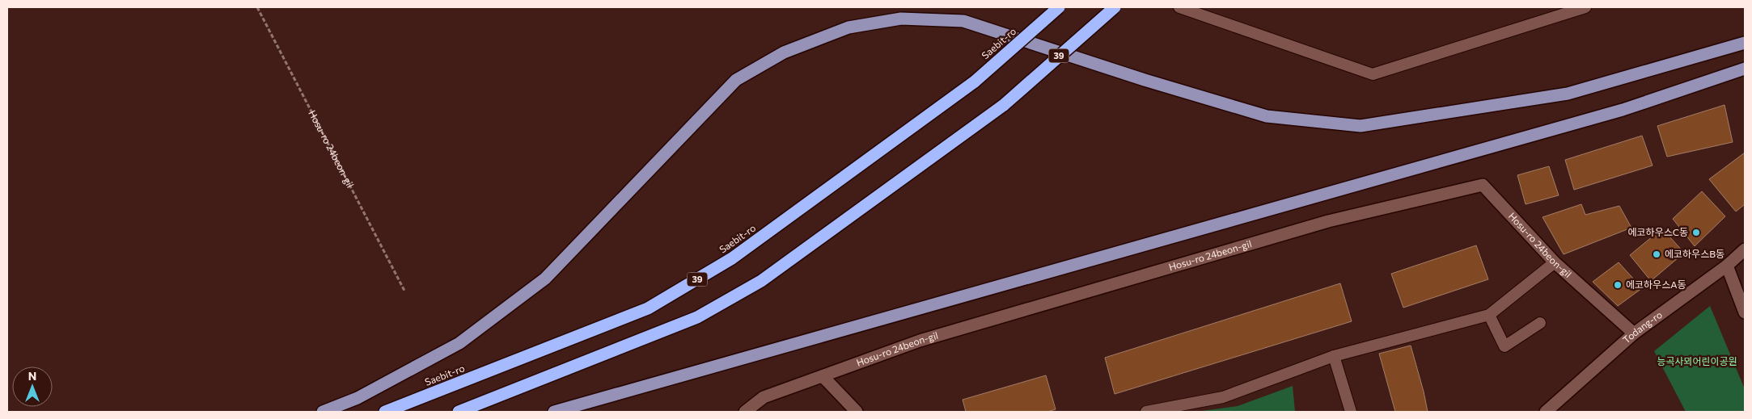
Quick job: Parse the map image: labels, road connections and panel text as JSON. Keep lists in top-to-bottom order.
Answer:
{
  "streets": {
    "highway": ["Saebit-ro", "39"],
    "street": ["Hosu-ro 24beon-gil", "Todang-ro"]
  },
  "crossings": [
    ["Hosu-ro 24beon-gil", "Todang-ro"]
  ],
  "parks": ["능곡사뫼어린이공원"],
  "places": ["에코하우스C동", "에코하우스B동", "에코하우스A동"],
  "north": "top"
}
